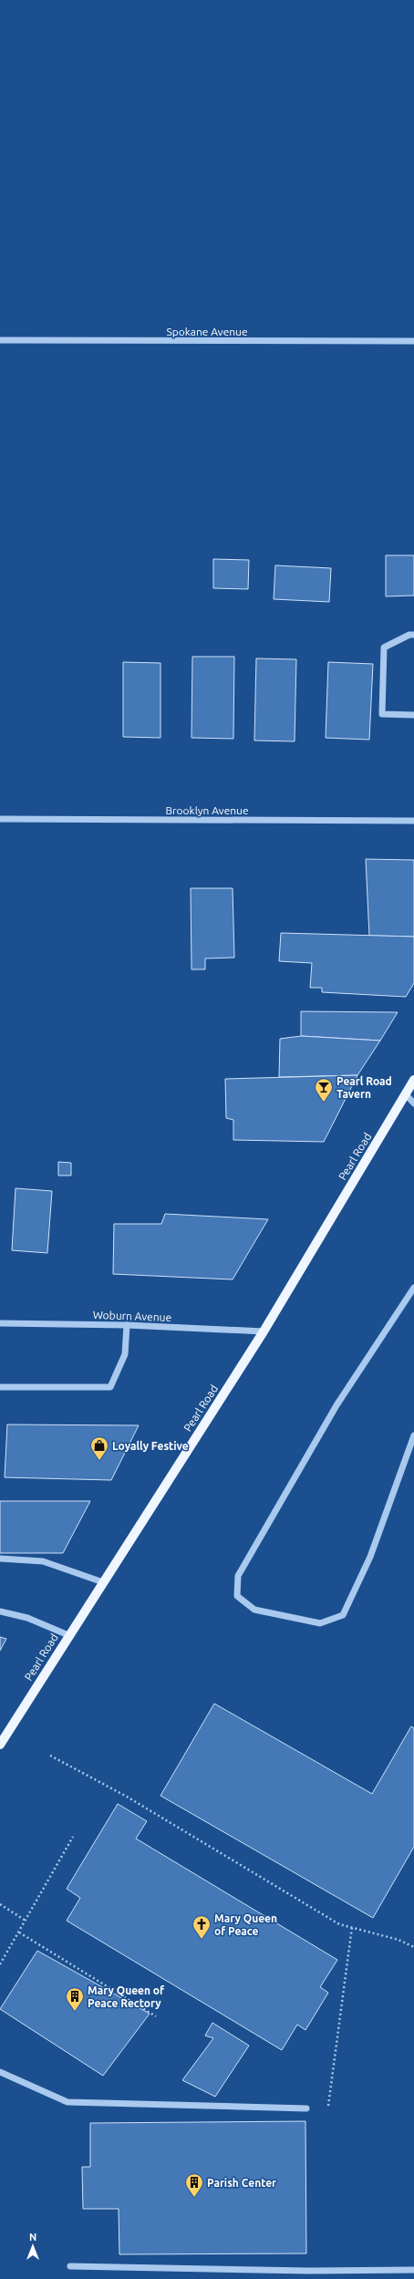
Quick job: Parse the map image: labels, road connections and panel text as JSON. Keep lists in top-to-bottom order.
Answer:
{
  "streets": {
    "main road": ["Pearl Road"],
    "street": ["Spokane Avenue", "Brooklyn Avenue", "Woburn Avenue"]
  },
  "crossings": [
    ["Pearl Road", "Woburn Avenue"]
  ],
  "places": {
    "bar": ["Pearl Road Tavern"],
    "shop": ["Loyally Festive"],
    "church": ["Mary Queen of Peace"],
    "building": ["Mary Queen of Peace Rectory", "Parish Center"]
  },
  "north": "top"
}
